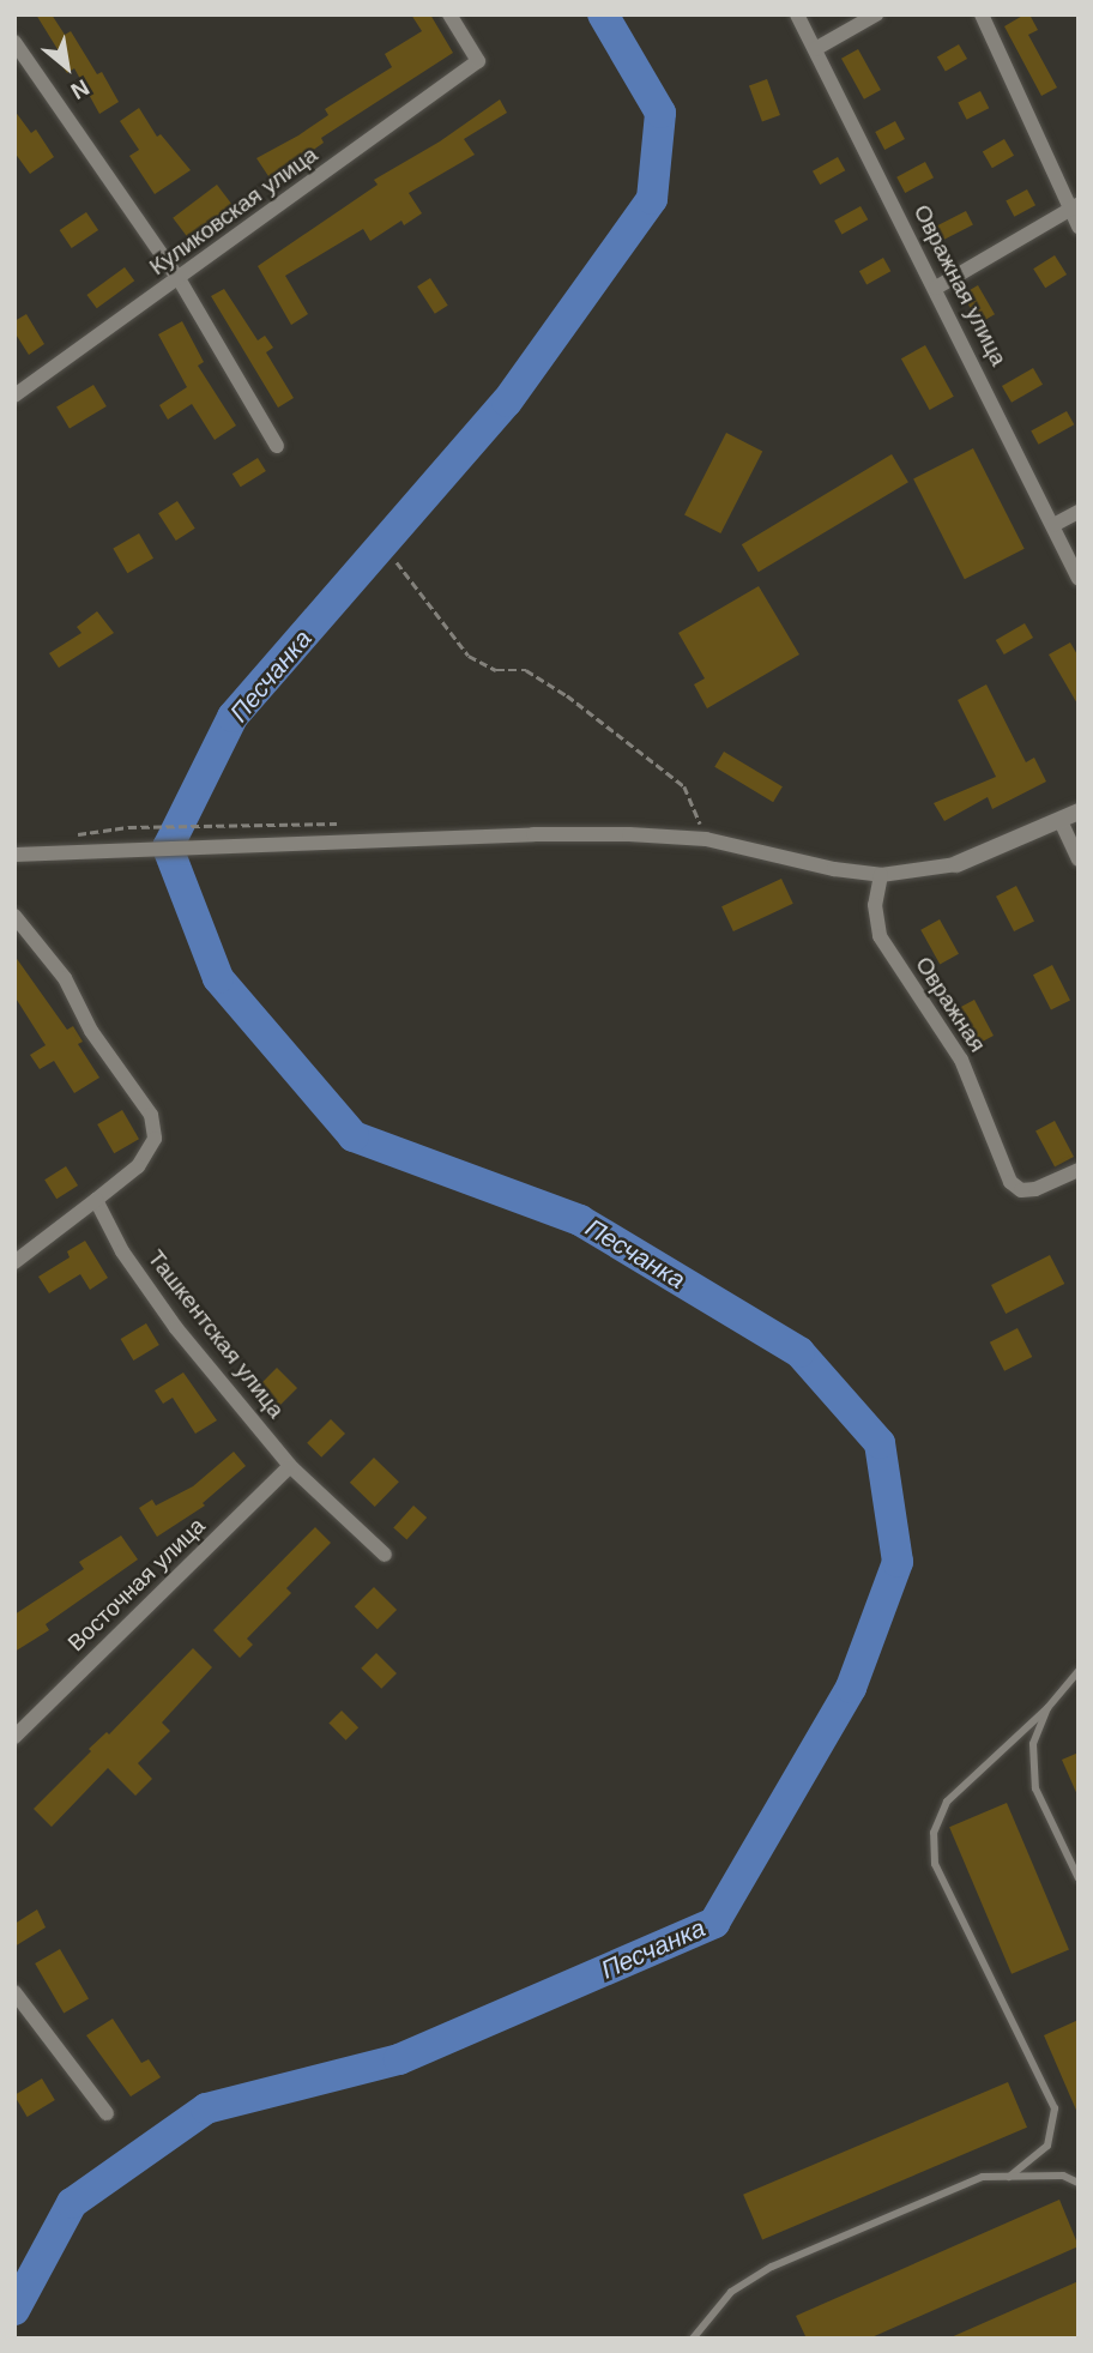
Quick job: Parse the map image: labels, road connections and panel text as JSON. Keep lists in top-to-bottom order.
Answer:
{
  "streets": {
    "street": [
      "Куликовская улица",
      "Овражная улица",
      "Овражная",
      "Ташкентская улица",
      "Восточная улица"
    ]
  },
  "crossings": [
    ["Ташкентская улица", "Восточная улица"]
  ],
  "water": ["Песчанка"],
  "north": "bottom right"
}
